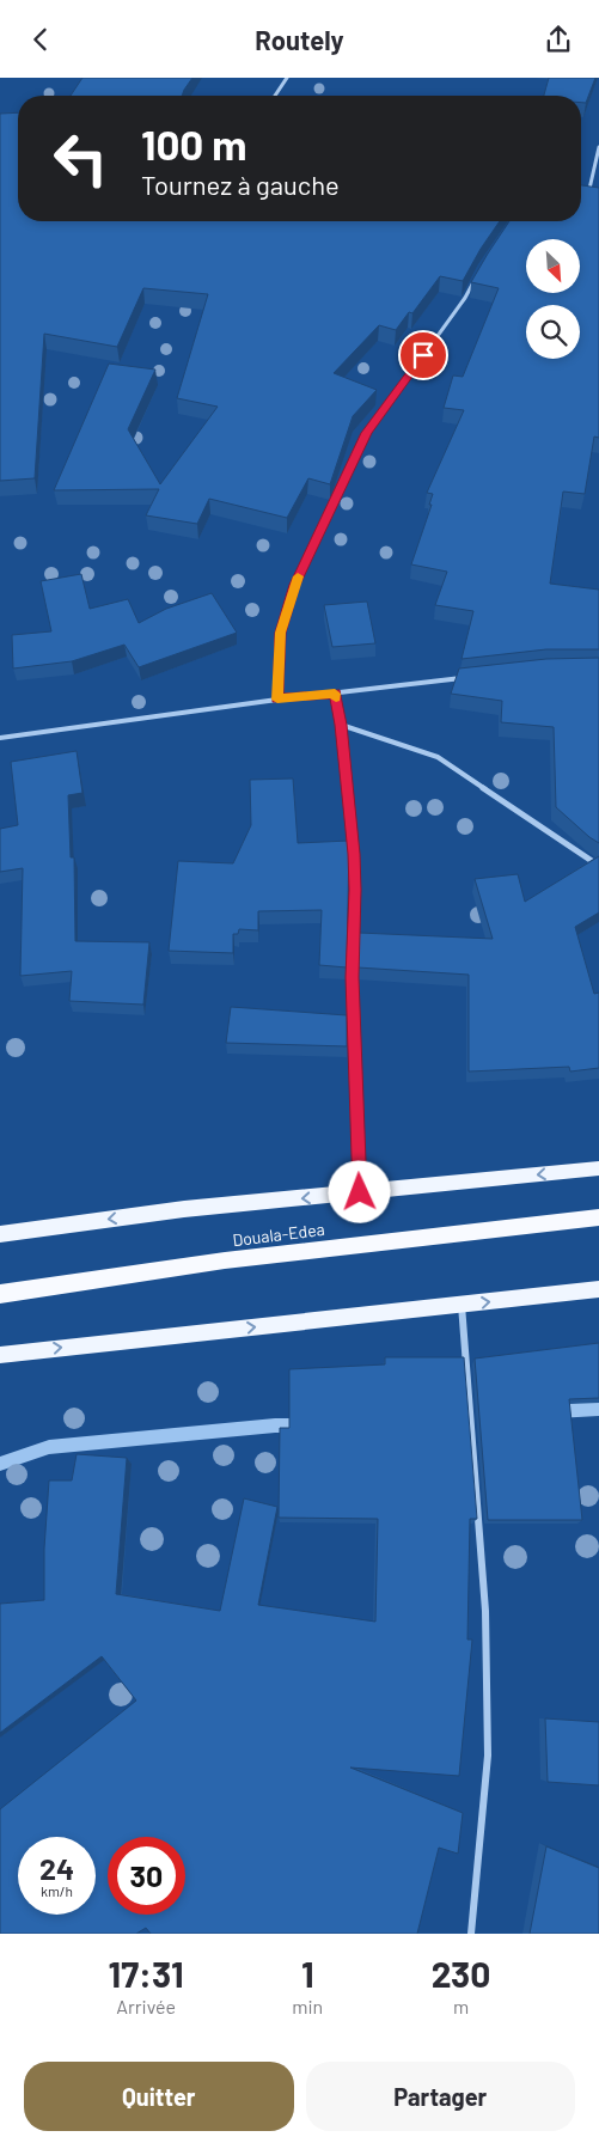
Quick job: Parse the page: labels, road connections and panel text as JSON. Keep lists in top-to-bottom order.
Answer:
{
  "streets": {
    "highway": ["Douala-Edea"]
  },
  "north": "bottom right",
  "page": {
    "header": "Routely",
    "turn": ["100 m", "Tournez à gauche"],
    "speed": "24 km/h",
    "limit": "30",
    "eta": [
      "17:31",
      "Arrivée",
      "1",
      "min",
      "230",
      "m"
    ],
    "buttons": ["Quitter", "Partager"]
  }
}
